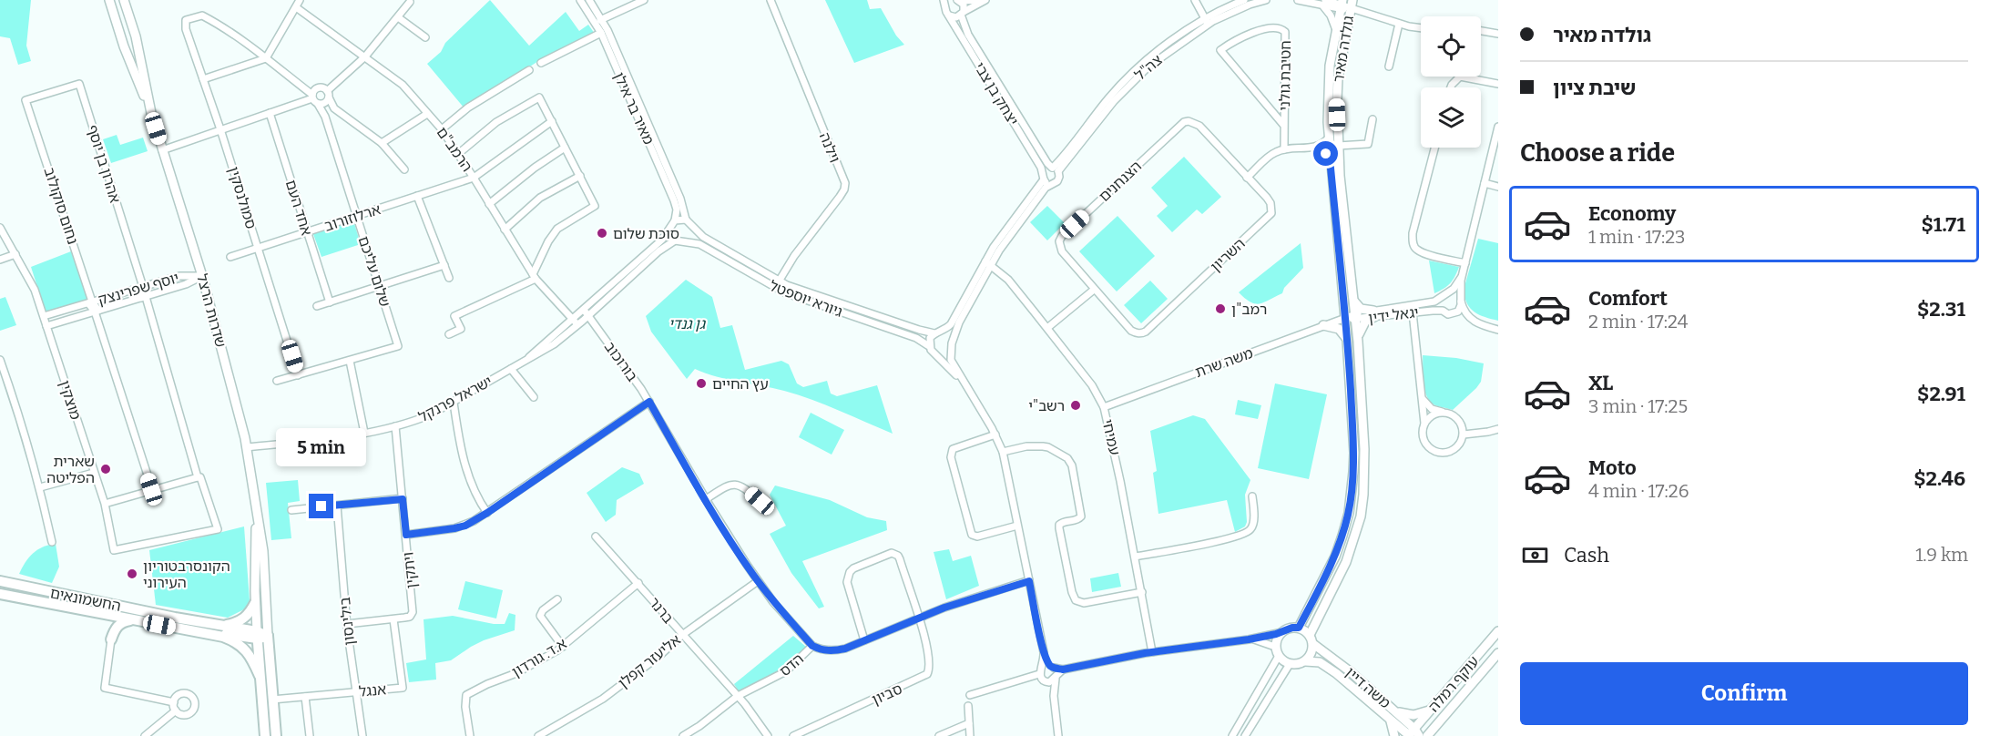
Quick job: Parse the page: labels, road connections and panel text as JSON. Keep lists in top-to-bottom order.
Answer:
{
  "streets": {
    "highway": ["החשמונאים"],
    "main road": [
      "גולדה מאיר",
      "שדרות הרצל",
      "עוקף רמלה",
      "משה דיין"
    ],
    "street": [
      "צה\"ל",
      "חטיבת גולני",
      "יצחק בן צבי",
      "מאיר בר אילן",
      "וילנה",
      "הרמב\"ם",
      "אהרון בן יוסף",
      "הצנחנים",
      "סמולנסקין",
      "נחום סוקולוב",
      "אחד העם",
      "ארלוזורוב",
      "השריון",
      "שלום עליכם",
      "יוסף שפרינצק",
      "גיורא יוספטל",
      "יגאל ידין",
      "בורוכוב",
      "משה שרת",
      "ישראל פרנקל",
      "מוצקין",
      "עמיחי",
      "ויתקין",
      "ברנר",
      "בילינסון",
      "א.ד. גורדון",
      "אליעזר קפלן",
      "הדס",
      "אנגל",
      "סביון"
    ]
  },
  "crossings": [
    ["גולדה מאיר", "יגאל ידין"],
    ["גולדה מאיר", "משה שרת"],
    ["גולדה מאיר", "משה דיין"],
    ["צה\"ל", "יצחק בן צבי"],
    ["מאיר בר אילן", "גיורא יוספטל"],
    ["מאיר בר אילן", "ישראל פרנקל"],
    ["וילנה", "גיורא יוספטל"],
    ["הרמב\"ם", "ארלוזורוב"],
    ["הרמב\"ם", "ישראל פרנקל"],
    ["אהרון בן יוסף", "נחום סוקולוב"],
    ["אהרון בן יוסף", "יוסף שפרינצק"],
    ["אהרון בן יוסף", "מוצקין"],
    ["הצנחנים", "השריון"],
    ["סמולנסקין", "ארלוזורוב"],
    ["נחום סוקולוב", "יוסף שפרינצק"],
    ["אחד העם", "ארלוזורוב"],
    ["ארלוזורוב", "שלום עליכם"],
    ["יוסף שפרינצק", "שדרות הרצל"],
    ["יוסף שפרינצק", "מוצקין"],
    ["גיורא יוספטל", "ישראל פרנקל"],
    ["גיורא יוספטל", "הדס"],
    ["שדרות הרצל", "ישראל פרנקל"],
    ["שדרות הרצל", "החשמונאים"],
    ["יגאל ידין", "משה שרת"],
    ["בורוכוב", "ישראל פרנקל"],
    ["בורוכוב", "אליעזר קפלן"],
    ["בורוכוב", "הדס"],
    ["משה שרת", "עמיחי"],
    ["ישראל פרנקל", "ויתקין"],
    ["ויתקין", "בילינסון"],
    ["ויתקין", "אנגל"],
    ["ברנר", "א.ד. גורדון"],
    ["ברנר", "אליעזר קפלן"],
    ["ברנר", "הדס"],
    ["בילינסון", "אנגל"],
    ["הדס", "סביון"],
    ["עוקף רמלה", "משה דיין"]
  ],
  "parks": ["גן גנדי"],
  "places": [
    "סוכת שלום",
    "רמב\"ן",
    "עץ החיים",
    "רשב\"י",
    "שארית הפליטה",
    "הקונסרבטוריון העירוני"
  ],
  "page": {
    "banner": ["גולדה מאיר", "שיבת ציון"],
    "heading": "Choose a ride",
    "list": [
      {
        "name": "Economy",
        "note": "1 min · 17:23",
        "value": "$1.71"
      },
      {
        "name": "Comfort",
        "note": "2 min · 17:24",
        "value": "$2.31"
      },
      {
        "name": "XL",
        "note": "3 min · 17:25",
        "value": "$2.91"
      },
      {
        "name": "Moto",
        "note": "4 min · 17:26",
        "value": "$2.46"
      }
    ],
    "bubble": "5 min",
    "pay": ["Cash", "1.9 km"],
    "buttons": "Confirm"
  }
}
